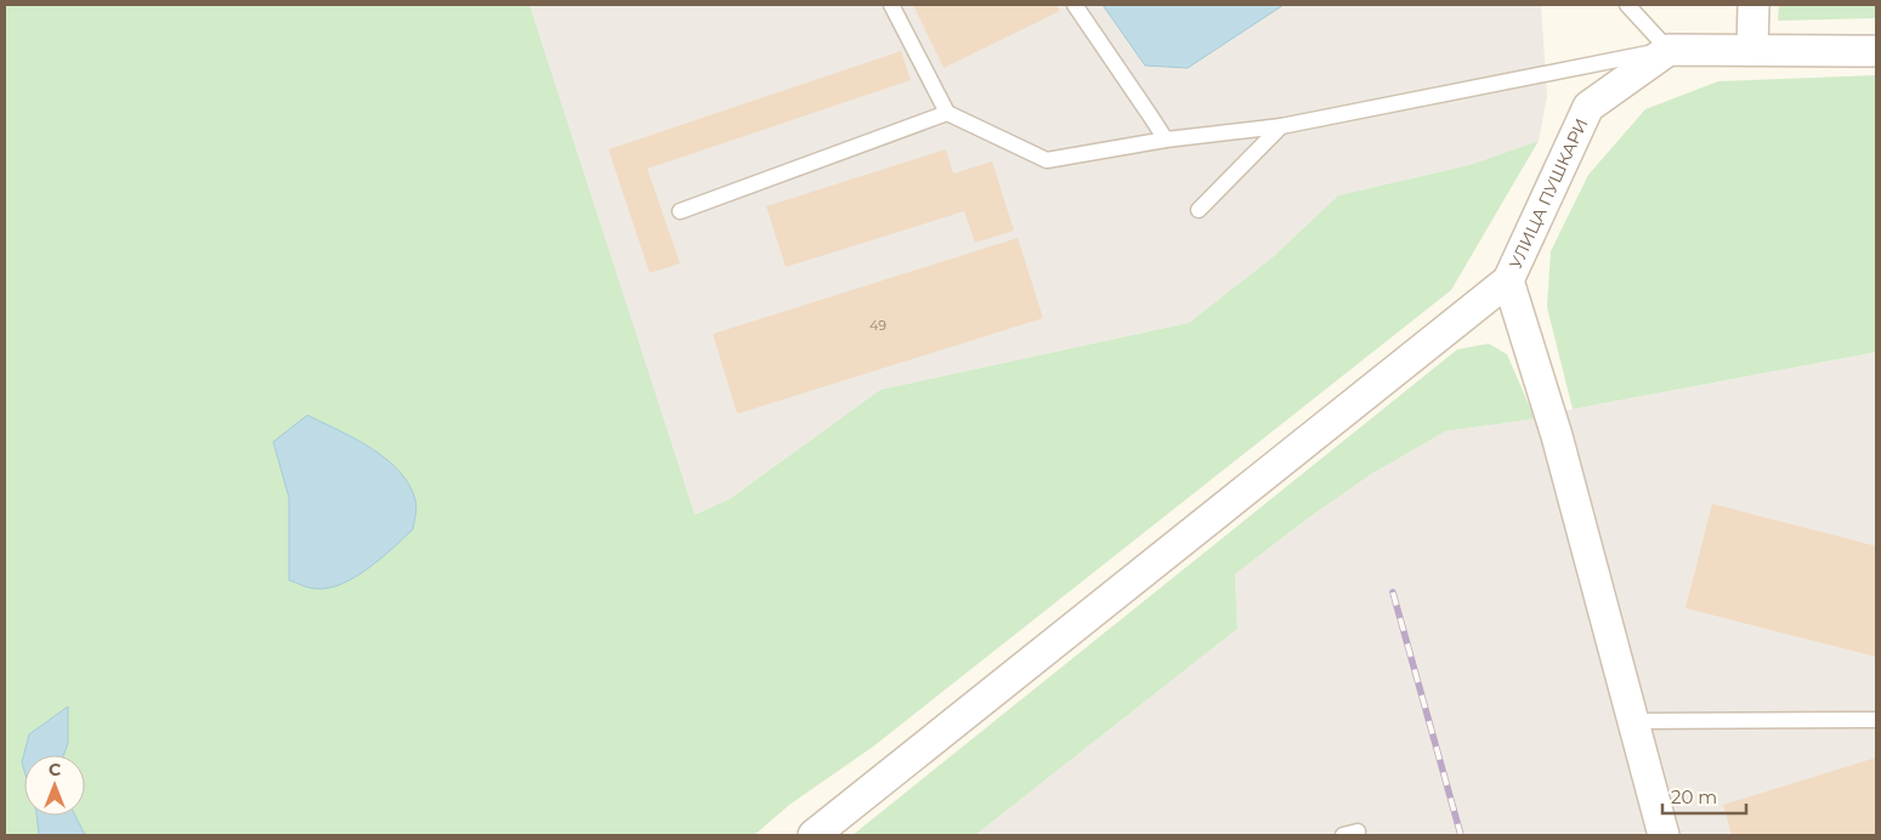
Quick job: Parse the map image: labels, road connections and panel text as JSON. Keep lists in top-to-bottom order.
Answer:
{
  "streets": {
    "street": ["УЛИЦА ПУШКАРИ"]
  },
  "house_numbers": ["49"],
  "scale_bar": "20 m",
  "north": "top"
}
